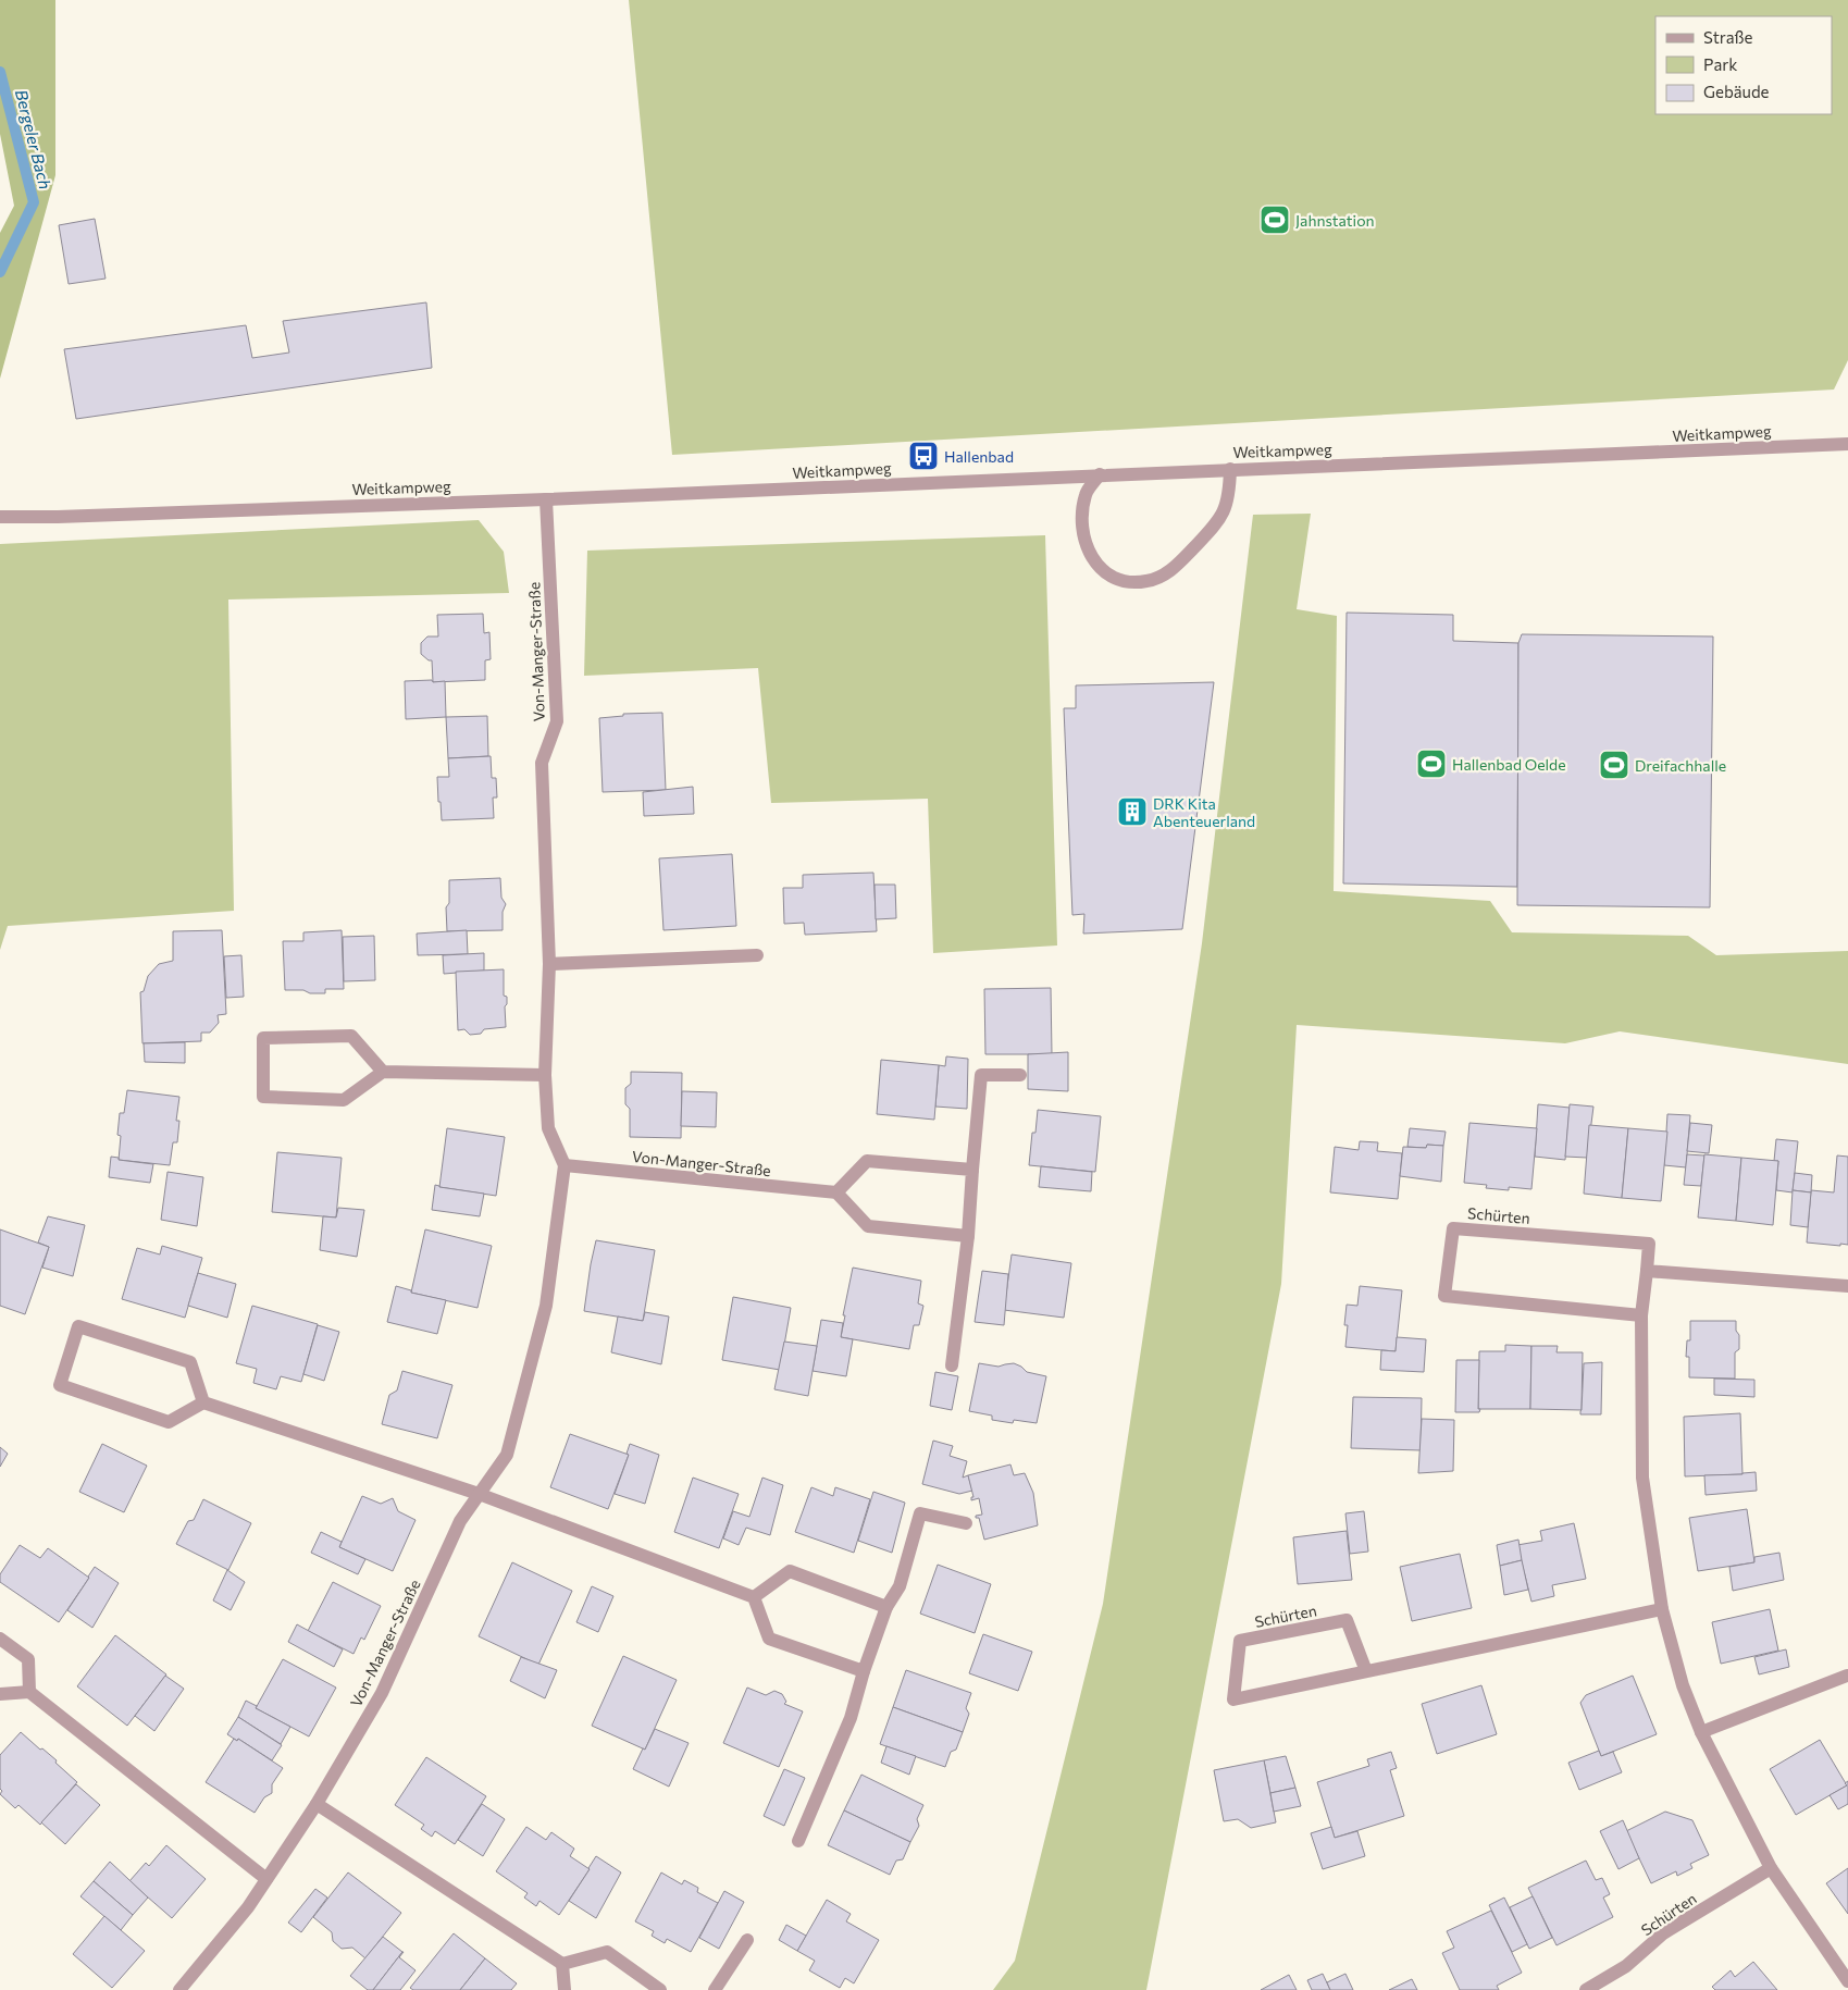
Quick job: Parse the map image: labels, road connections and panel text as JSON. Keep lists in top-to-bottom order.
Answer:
{
  "streets": {
    "street": ["Weitkampweg", "Von-Manger-Straße", "Schürten"]
  },
  "crossings": [
    ["Weitkampweg", "Von-Manger-Straße"]
  ],
  "water": ["Bergeler Bach"],
  "places": {
    "sports": ["Jahnstation", "Hallenbad Oelde", "Dreifachhalle"],
    "bus stop": ["Hallenbad"],
    "building": ["DRK Kita Abenteuerland"]
  },
  "legend": ["Straße", "Park", "Gebäude"]
}
